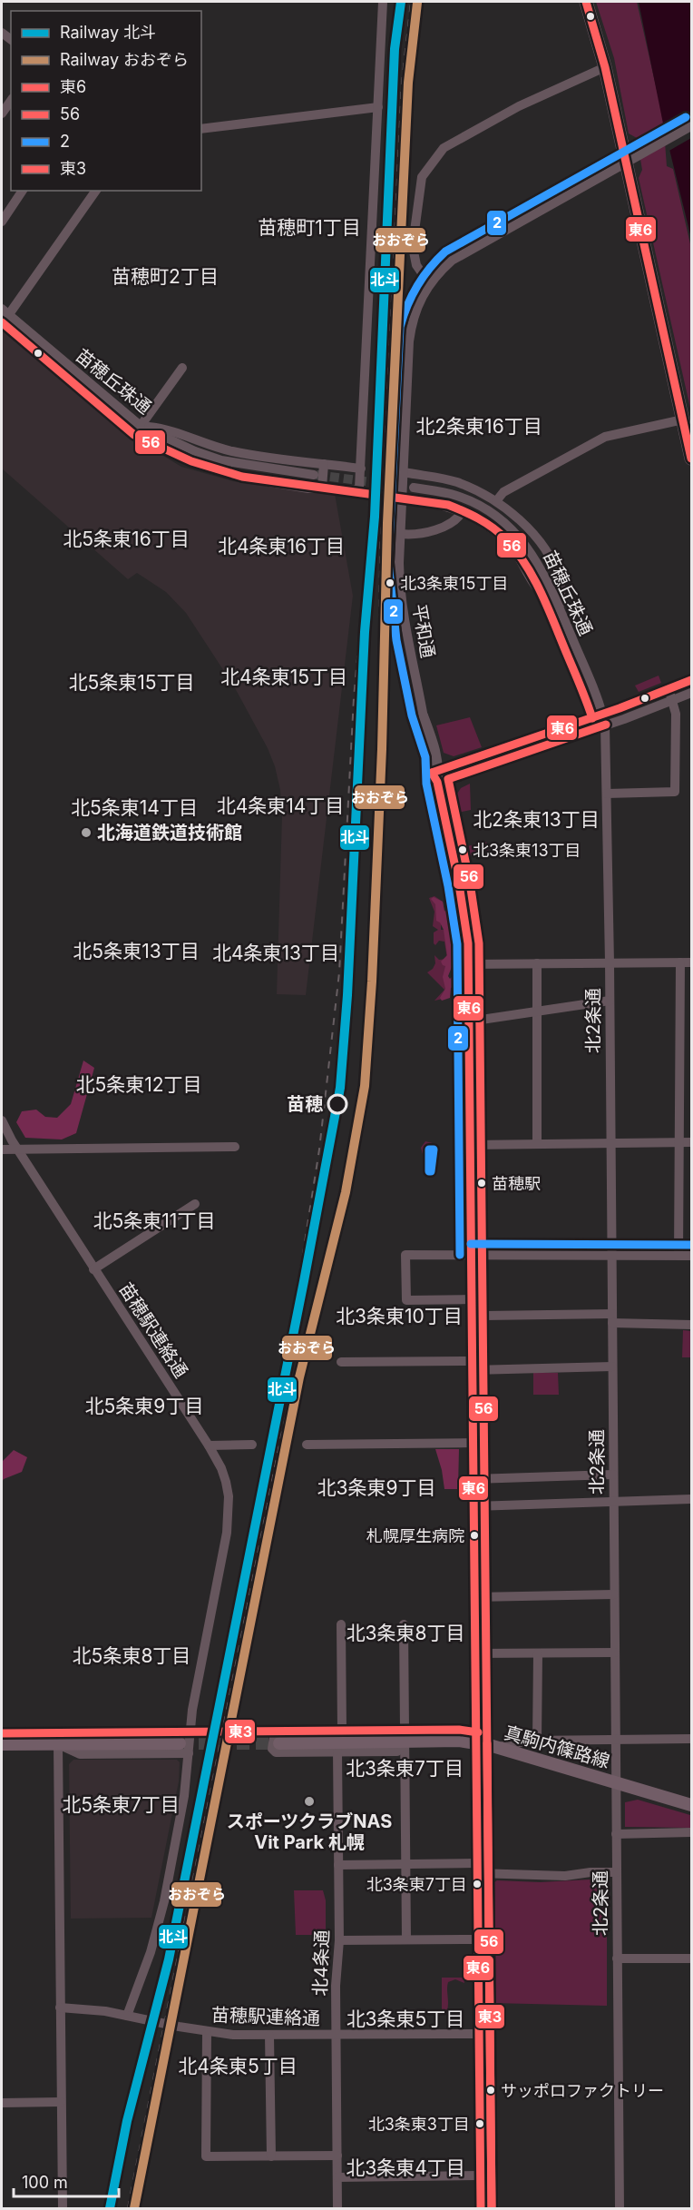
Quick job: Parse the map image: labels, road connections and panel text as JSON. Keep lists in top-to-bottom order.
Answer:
{
  "streets": {
    "main road": ["真駒内篠路線"],
    "street": [
      "苗穂丘珠通",
      "平和通",
      "北2条通",
      "苗穂駅連絡通",
      "北4条通"
    ]
  },
  "crossings": [
    ["苗穂丘珠通", "北2条通"],
    ["北2条通", "真駒内篠路線"],
    ["苗穂駅連絡通", "北4条通"]
  ],
  "districts": [
    "苗穂町1丁目",
    "苗穂町2丁目",
    "北2条東16丁目",
    "北5条東16丁目",
    "北4条東16丁目",
    "北4条東15丁目",
    "北5条東15丁目",
    "北4条東14丁目",
    "北5条東14丁目",
    "北2条東13丁目",
    "北5条東13丁目",
    "北4条東13丁目",
    "北5条東12丁目",
    "北5条東11丁目",
    "北3条東10丁目",
    "北5条東9丁目",
    "北3条東9丁目",
    "北3条東8丁目",
    "北5条東8丁目",
    "北3条東7丁目",
    "北5条東7丁目",
    "北3条東5丁目",
    "北4条東5丁目",
    "北3条東4丁目"
  ],
  "places": [
    "北3条東15丁目",
    "北海道鉄道技術館",
    "北3条東13丁目",
    "苗穂",
    "苗穂駅",
    "札幌厚生病院",
    "スポーツクラブNAS Vit Park 札幌",
    "北3条東7丁目",
    "サッポロファクトリー",
    "北3条東3丁目"
  ],
  "lines": [
    "rail line 北斗",
    "transit line 東6",
    "rail line おおぞら",
    "transit line 2",
    "transit line 56",
    "transit line 東3"
  ],
  "legend": [
    "Railway 北斗",
    "Railway おおぞら",
    "東6",
    "56",
    "2",
    "東3"
  ],
  "scale_bar": "100 m"
}
